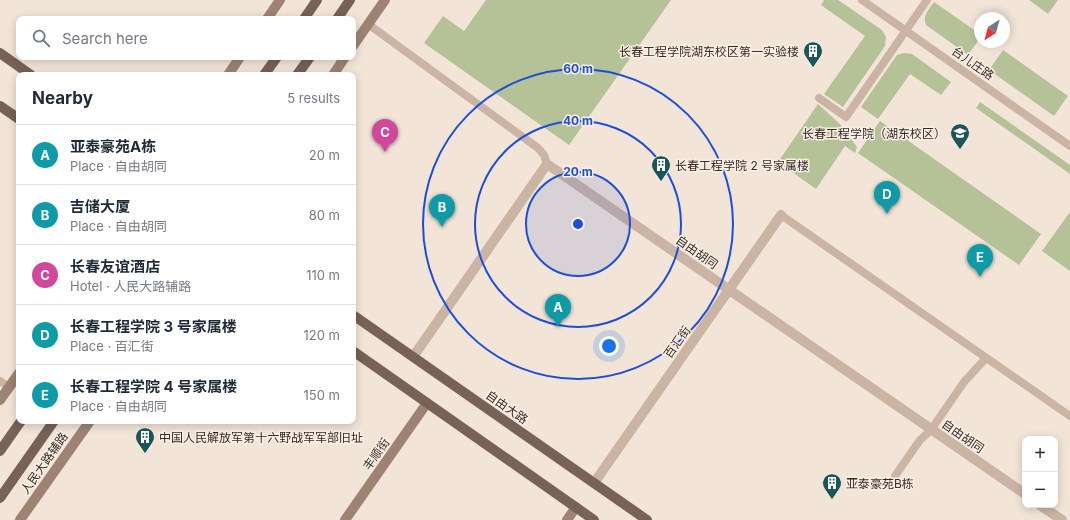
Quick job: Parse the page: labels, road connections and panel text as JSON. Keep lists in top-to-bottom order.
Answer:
{
  "streets": {
    "main road": ["自由大路", "丰顺街", "人民大路辅路"],
    "street": ["自由胡同", "百汇街"],
    "lane": ["台儿庄路"]
  },
  "crossings": [
    ["自由胡同", "百汇街"],
    ["百汇街", "自由大路"]
  ],
  "places": {
    "building": [
      "长春工程学院湖东校区第一实验楼",
      "长春工程学院 2 号家属楼",
      "中国人民解放军第十六野战军军部旧址",
      "亚泰豪苑B栋"
    ],
    "school or university": ["长春工程学院（湖东校区）"]
  },
  "north": "bottom left",
  "page": {
    "search": "Search here",
    "heading": ["Nearby", "5 results"],
    "pins": [
      "C",
      "D",
      "B",
      "E",
      "A"
    ],
    "list": [
      {
        "mark": "A",
        "name": "亚泰豪苑A栋",
        "note": "Place · 自由胡同",
        "value": "20 m"
      },
      {
        "mark": "B",
        "name": "吉储大厦",
        "note": "Place · 自由胡同",
        "value": "80 m"
      },
      {
        "mark": "C",
        "name": "长春友谊酒店",
        "note": "Hotel · 人民大路辅路",
        "value": "110 m"
      },
      {
        "mark": "D",
        "name": "长春工程学院 3 号家属楼",
        "note": "Place · 百汇街",
        "value": "120 m"
      },
      {
        "mark": "E",
        "name": "长春工程学院 4 号家属楼",
        "note": "Place · 自由胡同",
        "value": "150 m"
      }
    ],
    "map_buttons": ["+", "−"]
  },
  "rings": ["60 m", "40 m", "20 m"]
}
